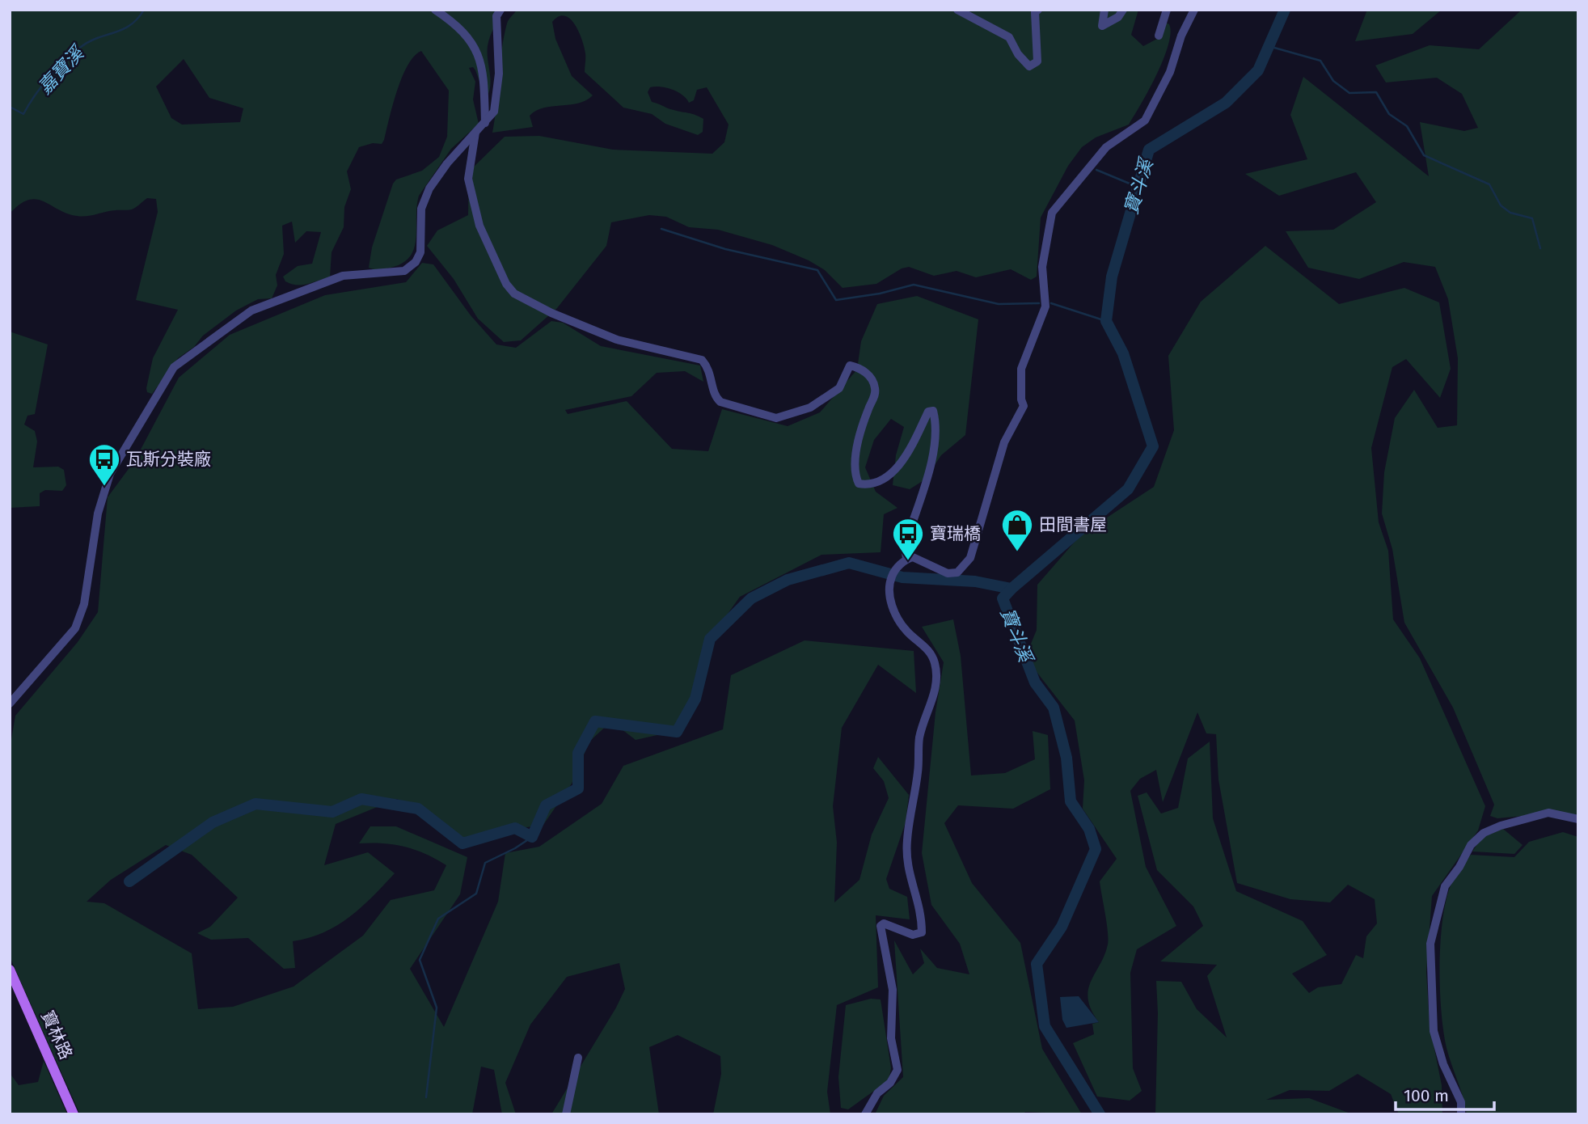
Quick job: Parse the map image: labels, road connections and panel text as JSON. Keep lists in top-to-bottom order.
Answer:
{
  "streets": {
    "main road": ["寶林路"]
  },
  "water": ["嘉寶溪", "寶斗溪"],
  "places": {
    "bus stop": ["瓦斯分裝廠", "寶瑞橋"],
    "shop": ["田間書屋"]
  },
  "scale_bar": "100 m"
}
